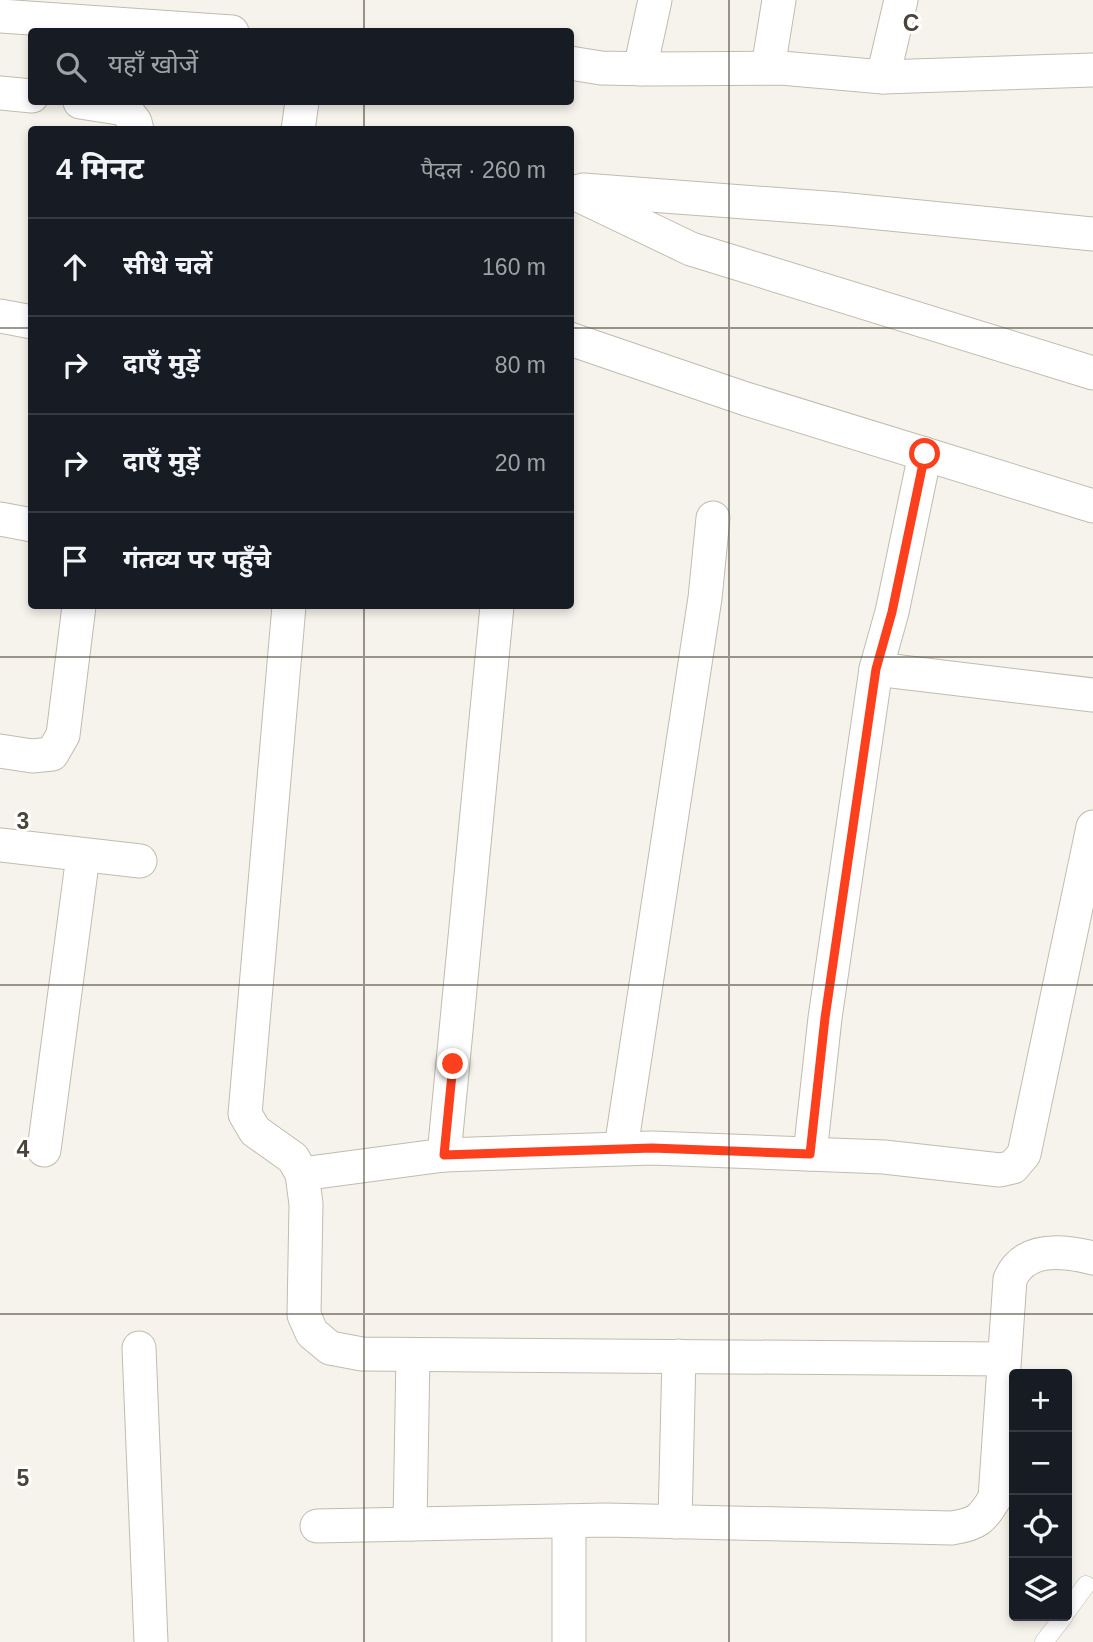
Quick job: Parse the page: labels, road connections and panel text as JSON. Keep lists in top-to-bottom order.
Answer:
{
  "page": {
    "search": "यहाँ खोजें",
    "heading": ["4 मिनट", "पैदल · 260 m"],
    "list": [
      ["सीधे चलें", "160 m"],
      ["दाएँ मुड़ें", "80 m"],
      ["दाएँ मुड़ें", "20 m"],
      "गंतव्य पर पहुँचे"
    ],
    "map_buttons": ["+", "−"]
  },
  "grid": {
    "columns": ["C"],
    "rows": ["3", "4", "5"]
  }
}
